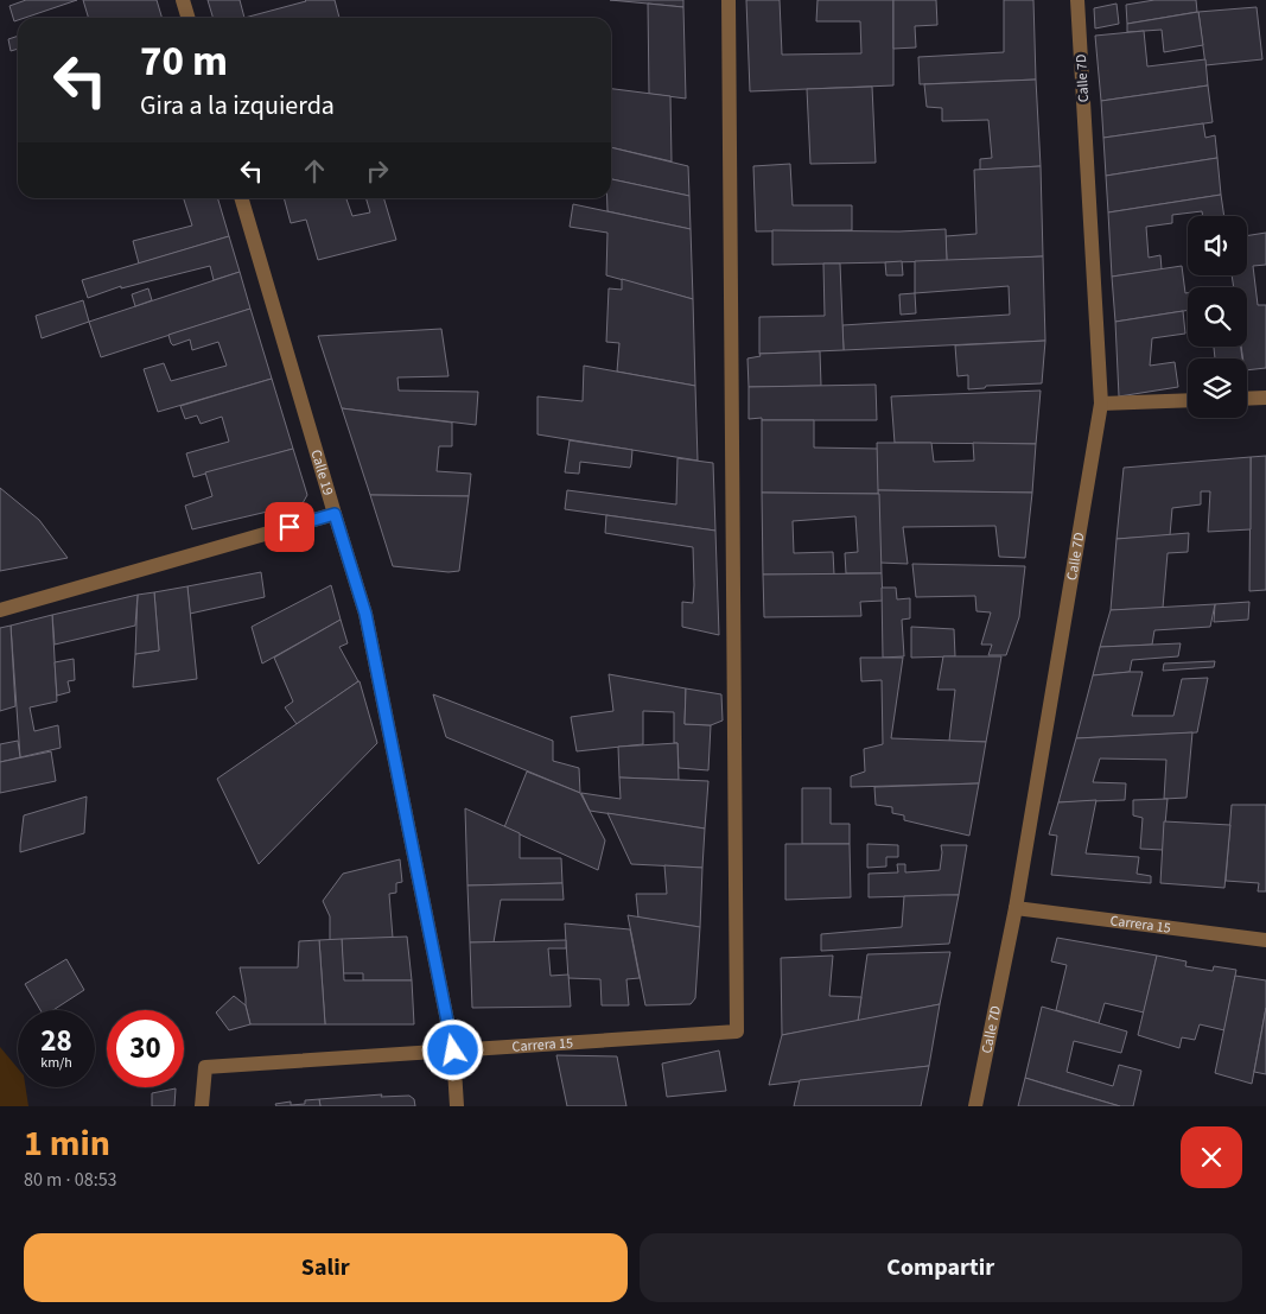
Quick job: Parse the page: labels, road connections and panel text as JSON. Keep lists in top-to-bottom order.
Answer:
{
  "streets": {
    "street": ["Calle 7D", "Calle 19", "Carrera 15"]
  },
  "crossings": [
    ["Calle 7D", "Carrera 15"],
    ["Calle 19", "Carrera 15"]
  ],
  "page": {
    "turn": ["70 m", "Gira a la izquierda"],
    "speed": "28 km/h",
    "limit": "30",
    "heading": ["1 min", "80 m · 08:53"],
    "buttons": ["Salir", "Compartir"]
  }
}
